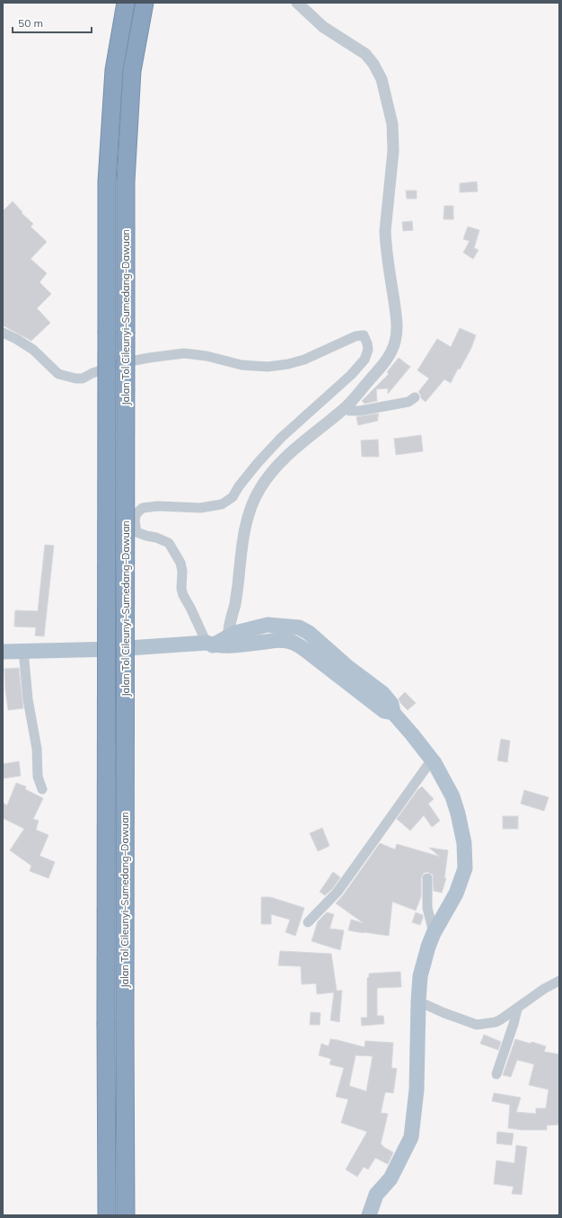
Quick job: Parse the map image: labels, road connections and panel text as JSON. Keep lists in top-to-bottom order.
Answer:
{
  "streets": {
    "highway": ["Jalan Tol Cileunyi–Sumedang–Dawuan"]
  },
  "scale_bar": "50 m"
}
